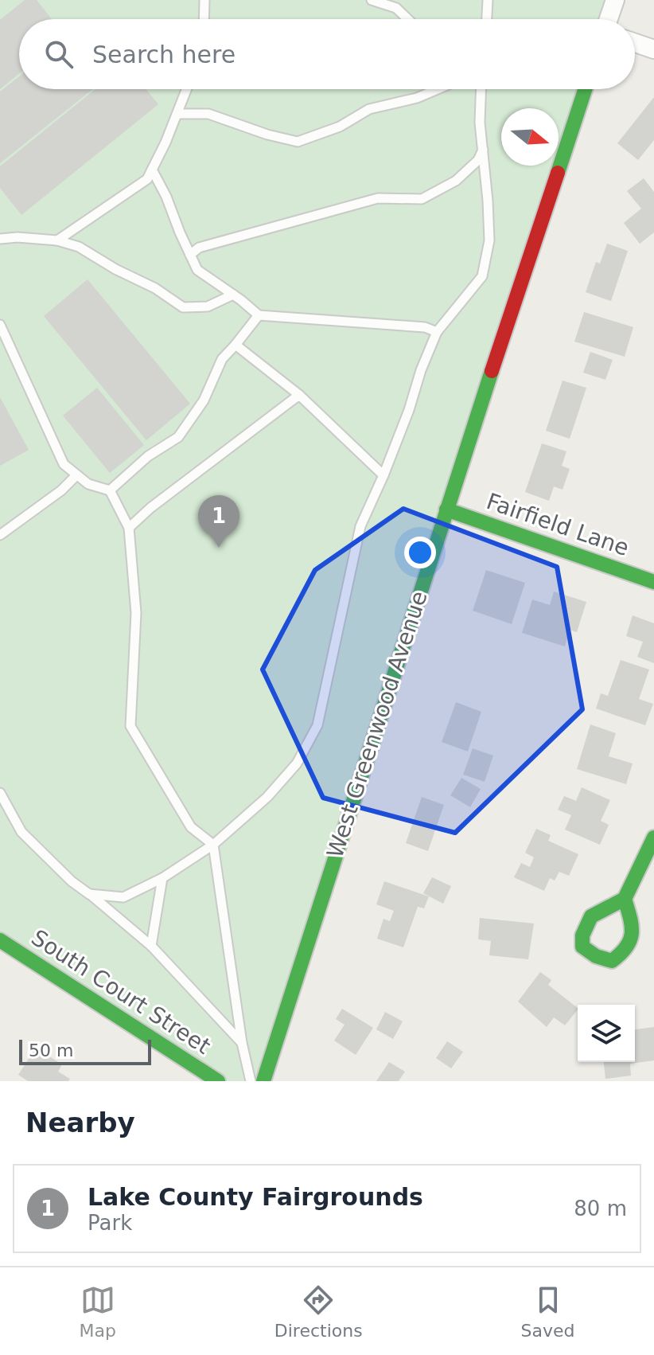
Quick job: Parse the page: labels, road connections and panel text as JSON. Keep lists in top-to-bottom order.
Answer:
{
  "streets": {
    "street": ["Fairfield Lane", "West Greenwood Avenue", "South Court Street"]
  },
  "crossings": [
    ["Fairfield Lane", "West Greenwood Avenue"]
  ],
  "scale_bar": "50 m",
  "north": "right",
  "page": {
    "search": "Search here",
    "pins": "1",
    "scale": "50 m",
    "heading": "Nearby",
    "list": [
      {
        "mark": "1",
        "name": "Lake County Fairgrounds",
        "note": "Park",
        "value": "80 m"
      }
    ],
    "nav": ["Map", "Directions", "Saved"]
  }
}
